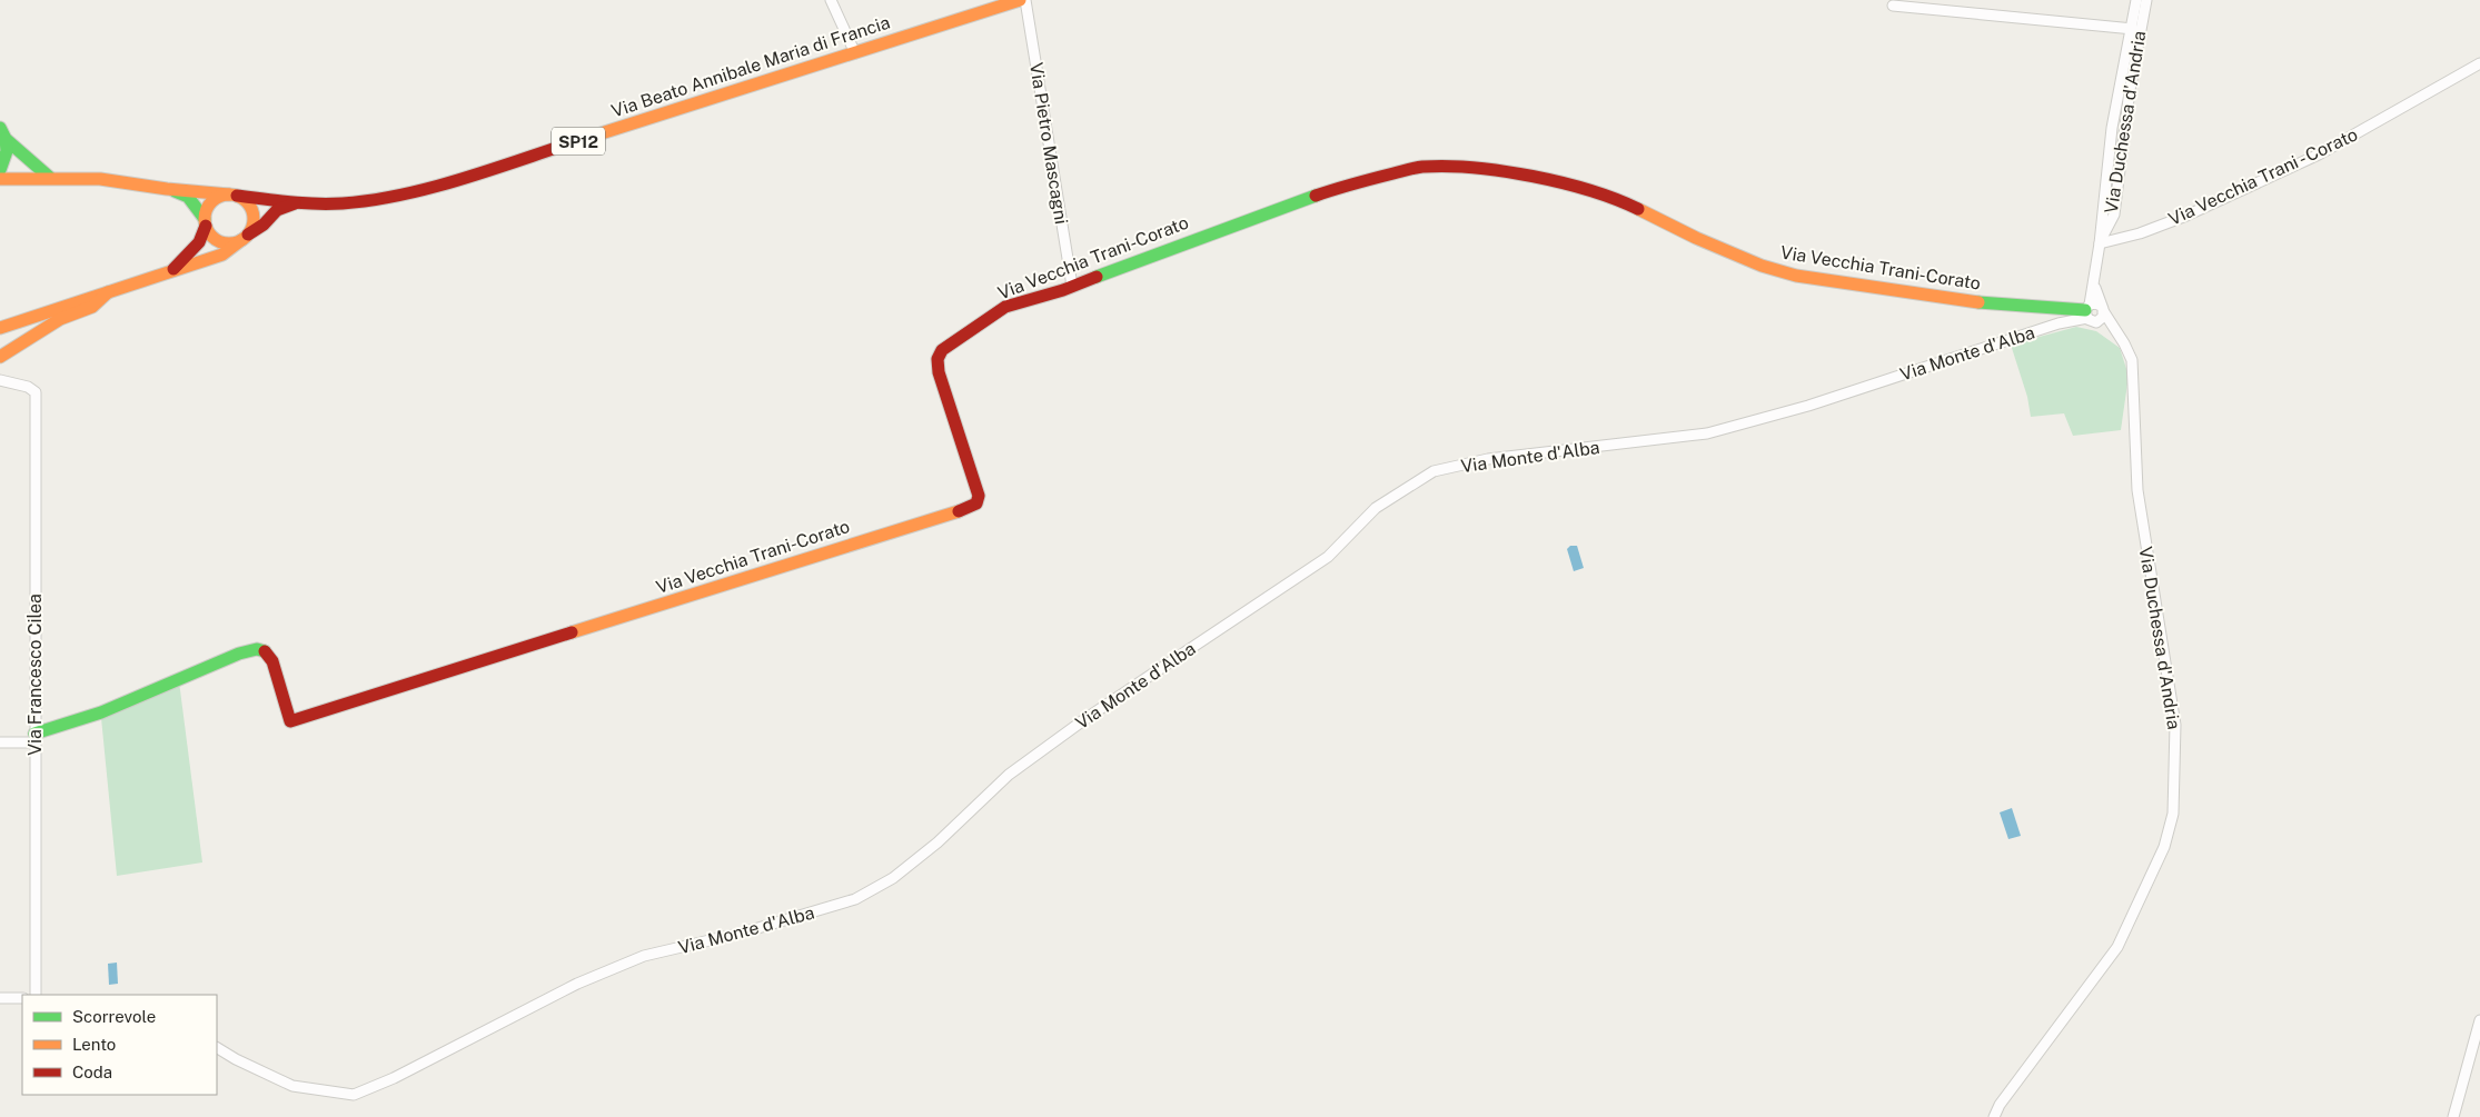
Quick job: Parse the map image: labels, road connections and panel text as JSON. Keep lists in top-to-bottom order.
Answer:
{
  "streets": {
    "main road": ["Via Beato Annibale Maria di Francia", "SP12", "Via Vecchia Trani-Corato"],
    "street": [
      "Via Duchessa d'Andria",
      "Via Pietro Mascagni",
      "Via Vecchia Trani - Corato",
      "Via Monte d'Alba",
      "Via Francesco Cilea"
    ]
  },
  "crossings": [
    ["Via Duchessa d'Andria", "Via Vecchia Trani - Corato"],
    ["Via Duchessa d'Andria", "Via Vecchia Trani-Corato"],
    ["Via Duchessa d'Andria", "Via Monte d'Alba"],
    ["Via Pietro Mascagni", "Via Vecchia Trani-Corato"],
    ["Via Vecchia Trani-Corato", "Via Monte d'Alba"],
    ["Via Vecchia Trani-Corato", "Via Francesco Cilea"]
  ],
  "legend": ["Scorrevole", "Lento", "Coda"]
}
